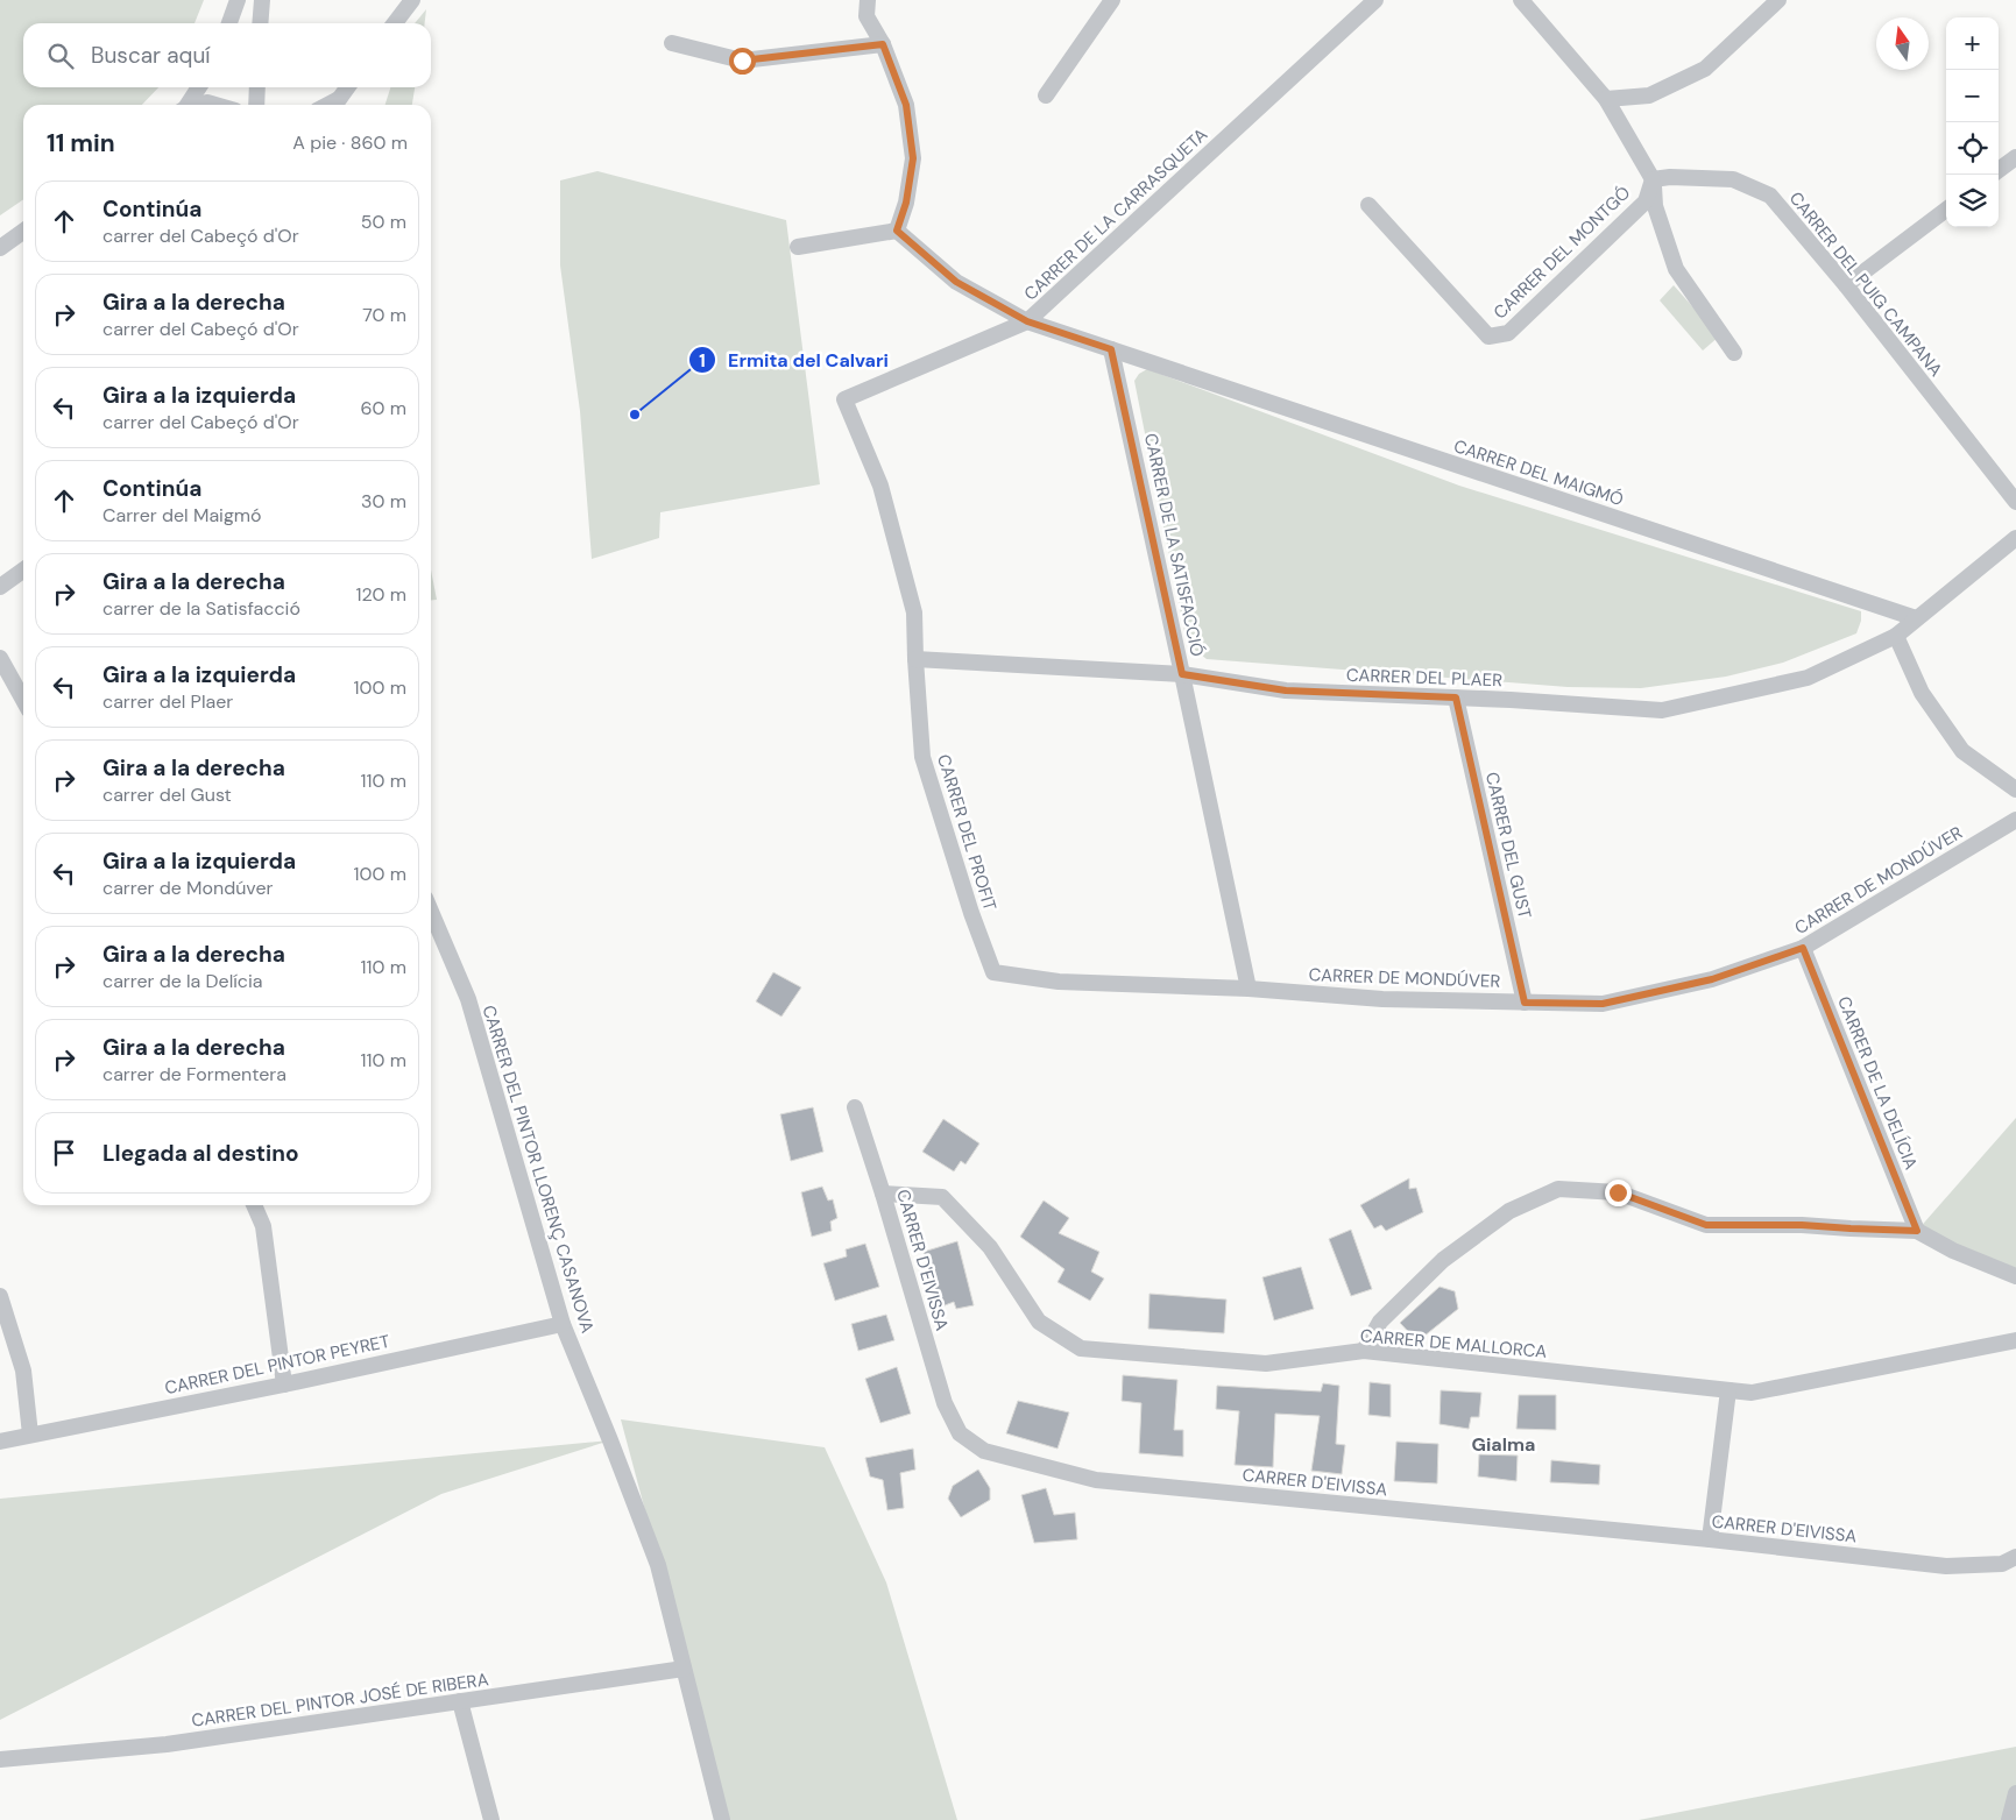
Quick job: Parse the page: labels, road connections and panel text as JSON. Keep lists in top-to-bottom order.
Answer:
{
  "streets": {
    "street": [
      "CARRER DE LA CARRASQUETA",
      "CARRER DEL MONTGÓ",
      "CARRER DEL PUIG CAMPANA",
      "CARRER DEL MAIGMÓ",
      "CARRER DE LA SATISFACCIÓ",
      "CARRER DEL PLAER",
      "CARRER DEL PROFIT",
      "CARRER DEL GUST",
      "CARRER DE MONDÚVER",
      "CARRER DE LA DELÍCIA",
      "CARRER DEL PINTOR LLORENÇ CASANOVA",
      "CARRER D'EIVISSA",
      "CARRER DE MALLORCA",
      "CARRER DEL PINTOR PEYRET",
      "CARRER DEL PINTOR JOSÉ DE RIBERA"
    ]
  },
  "crossings": [
    ["CARRER DE LA CARRASQUETA", "CARRER DEL MAIGMÓ"],
    ["CARRER DE LA CARRASQUETA", "CARRER DEL PROFIT"],
    ["CARRER DEL MONTGÓ", "CARRER DEL PUIG CAMPANA"],
    ["CARRER DEL MAIGMÓ", "CARRER DE LA SATISFACCIÓ"],
    ["CARRER DEL MAIGMÓ", "CARRER DEL PLAER"],
    ["CARRER DE LA SATISFACCIÓ", "CARRER DEL PLAER"],
    ["CARRER DE LA SATISFACCIÓ", "CARRER DE MONDÚVER"],
    ["CARRER DEL PLAER", "CARRER DEL PROFIT"],
    ["CARRER DEL PLAER", "CARRER DEL GUST"],
    ["CARRER DEL PROFIT", "CARRER DE MONDÚVER"],
    ["CARRER DEL GUST", "CARRER DE MONDÚVER"],
    ["CARRER DE MONDÚVER", "CARRER DE LA DELÍCIA"],
    ["CARRER DEL PINTOR LLORENÇ CASANOVA", "CARRER DEL PINTOR PEYRET"],
    ["CARRER DEL PINTOR LLORENÇ CASANOVA", "CARRER DEL PINTOR JOSÉ DE RIBERA"],
    ["CARRER D'EIVISSA", "CARRER DE MALLORCA"]
  ],
  "districts": ["Gialma"],
  "places": ["Ermita del Calvari"],
  "north": "top",
  "page": {
    "map_buttons": ["+", "−"],
    "search": "Buscar aquí",
    "heading": ["11 min", "A pie · 860 m"],
    "list": [
      ["Continúa", "carrer del Cabeçó d'Or", "50 m"],
      ["Gira a la derecha", "carrer del Cabeçó d'Or", "70 m"],
      ["Gira a la izquierda", "carrer del Cabeçó d'Or", "60 m"],
      ["Continúa", "Carrer del Maigmó", "30 m"],
      ["Gira a la derecha", "carrer de la Satisfacció", "120 m"],
      ["Gira a la izquierda", "carrer del Plaer", "100 m"],
      ["Gira a la derecha", "carrer del Gust", "110 m"],
      ["Gira a la izquierda", "carrer de Mondúver", "100 m"],
      ["Gira a la derecha", "carrer de la Delícia", "110 m"],
      ["Gira a la derecha", "carrer de Formentera", "110 m"],
      "Llegada al destino"
    ]
  }
}
